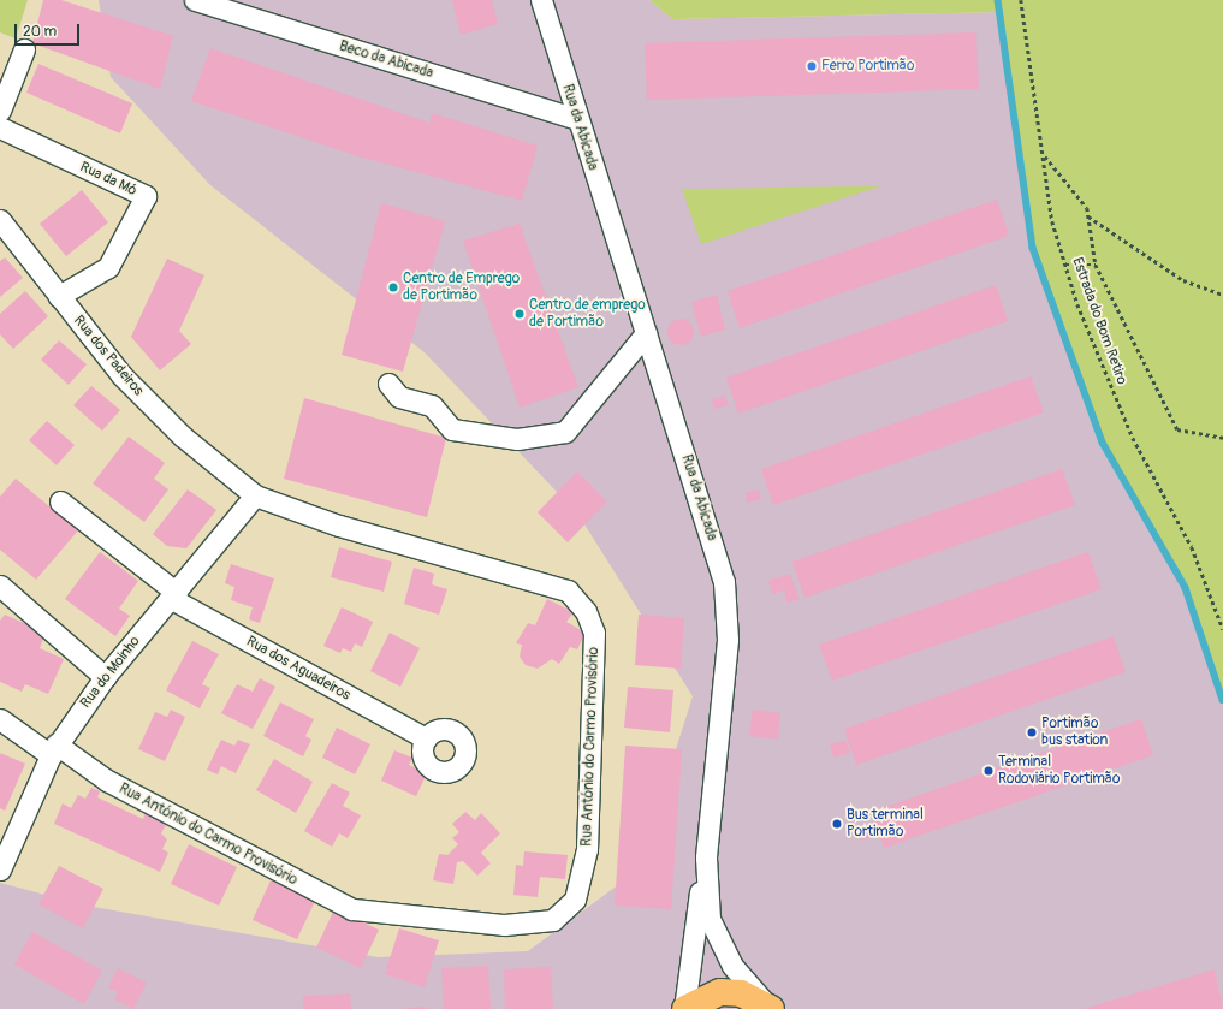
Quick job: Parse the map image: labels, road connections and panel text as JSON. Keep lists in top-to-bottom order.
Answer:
{
  "streets": {
    "street": [
      "Beco da Abicada",
      "Rua da Abicada",
      "Rua da Mó",
      "Rua dos Padeiros",
      "Rua dos Aguadeiros",
      "Rua do Moinho",
      "Rua António do Carmo Provisório"
    ],
    "path": ["Estrada do Bom Retiro"]
  },
  "crossings": [
    ["Beco da Abicada", "Rua da Abicada"],
    ["Rua da Mó", "Rua dos Padeiros"],
    ["Rua dos Padeiros", "Rua do Moinho"],
    ["Rua dos Padeiros", "Rua António do Carmo Provisório"],
    ["Rua dos Aguadeiros", "Rua do Moinho"],
    ["Rua do Moinho", "Rua António do Carmo Provisório"]
  ],
  "places": [
    "Ferro Portimão",
    "Centro de Emprego de Portimão",
    "Centro de emprego de Portimão",
    "Portimão bus station",
    "Terminal Rodoviário Portimão",
    "Bus terminal Portimão"
  ],
  "scale_bar": "20 m"
}
